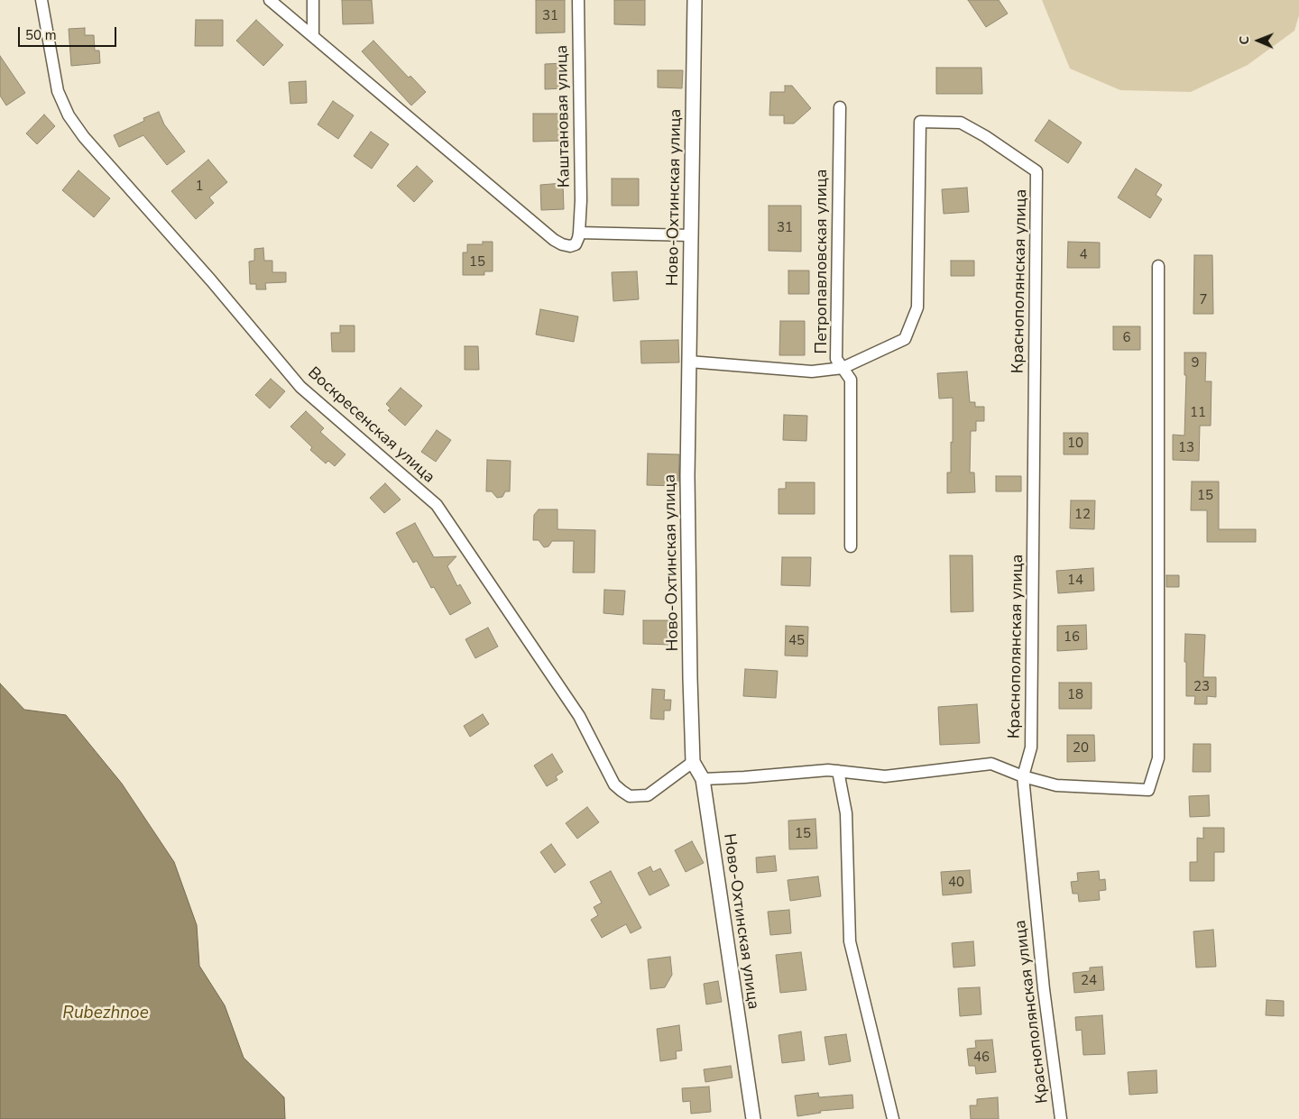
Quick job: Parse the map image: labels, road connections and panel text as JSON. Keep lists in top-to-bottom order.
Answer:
{
  "streets": {
    "street": [
      "Каштановая улица",
      "Ново-Охтинская улица",
      "Петропавловская улица",
      "Краснополянская улица",
      "Воскресенская улица"
    ]
  },
  "crossings": [
    ["Ново-Охтинская улица", "Воскресенская улица"],
    ["Петропавловская улица", "Краснополянская улица"]
  ],
  "water": ["Rubezhnoe"],
  "house_numbers": [
    "31",
    "1",
    "31",
    "4",
    "15",
    "7",
    "6",
    "9",
    "11",
    "10",
    "13",
    "15",
    "12",
    "14",
    "16",
    "45",
    "23",
    "18",
    "20",
    "15",
    "40",
    "24",
    "46"
  ],
  "scale_bar": "50 m",
  "north": "left"
}
